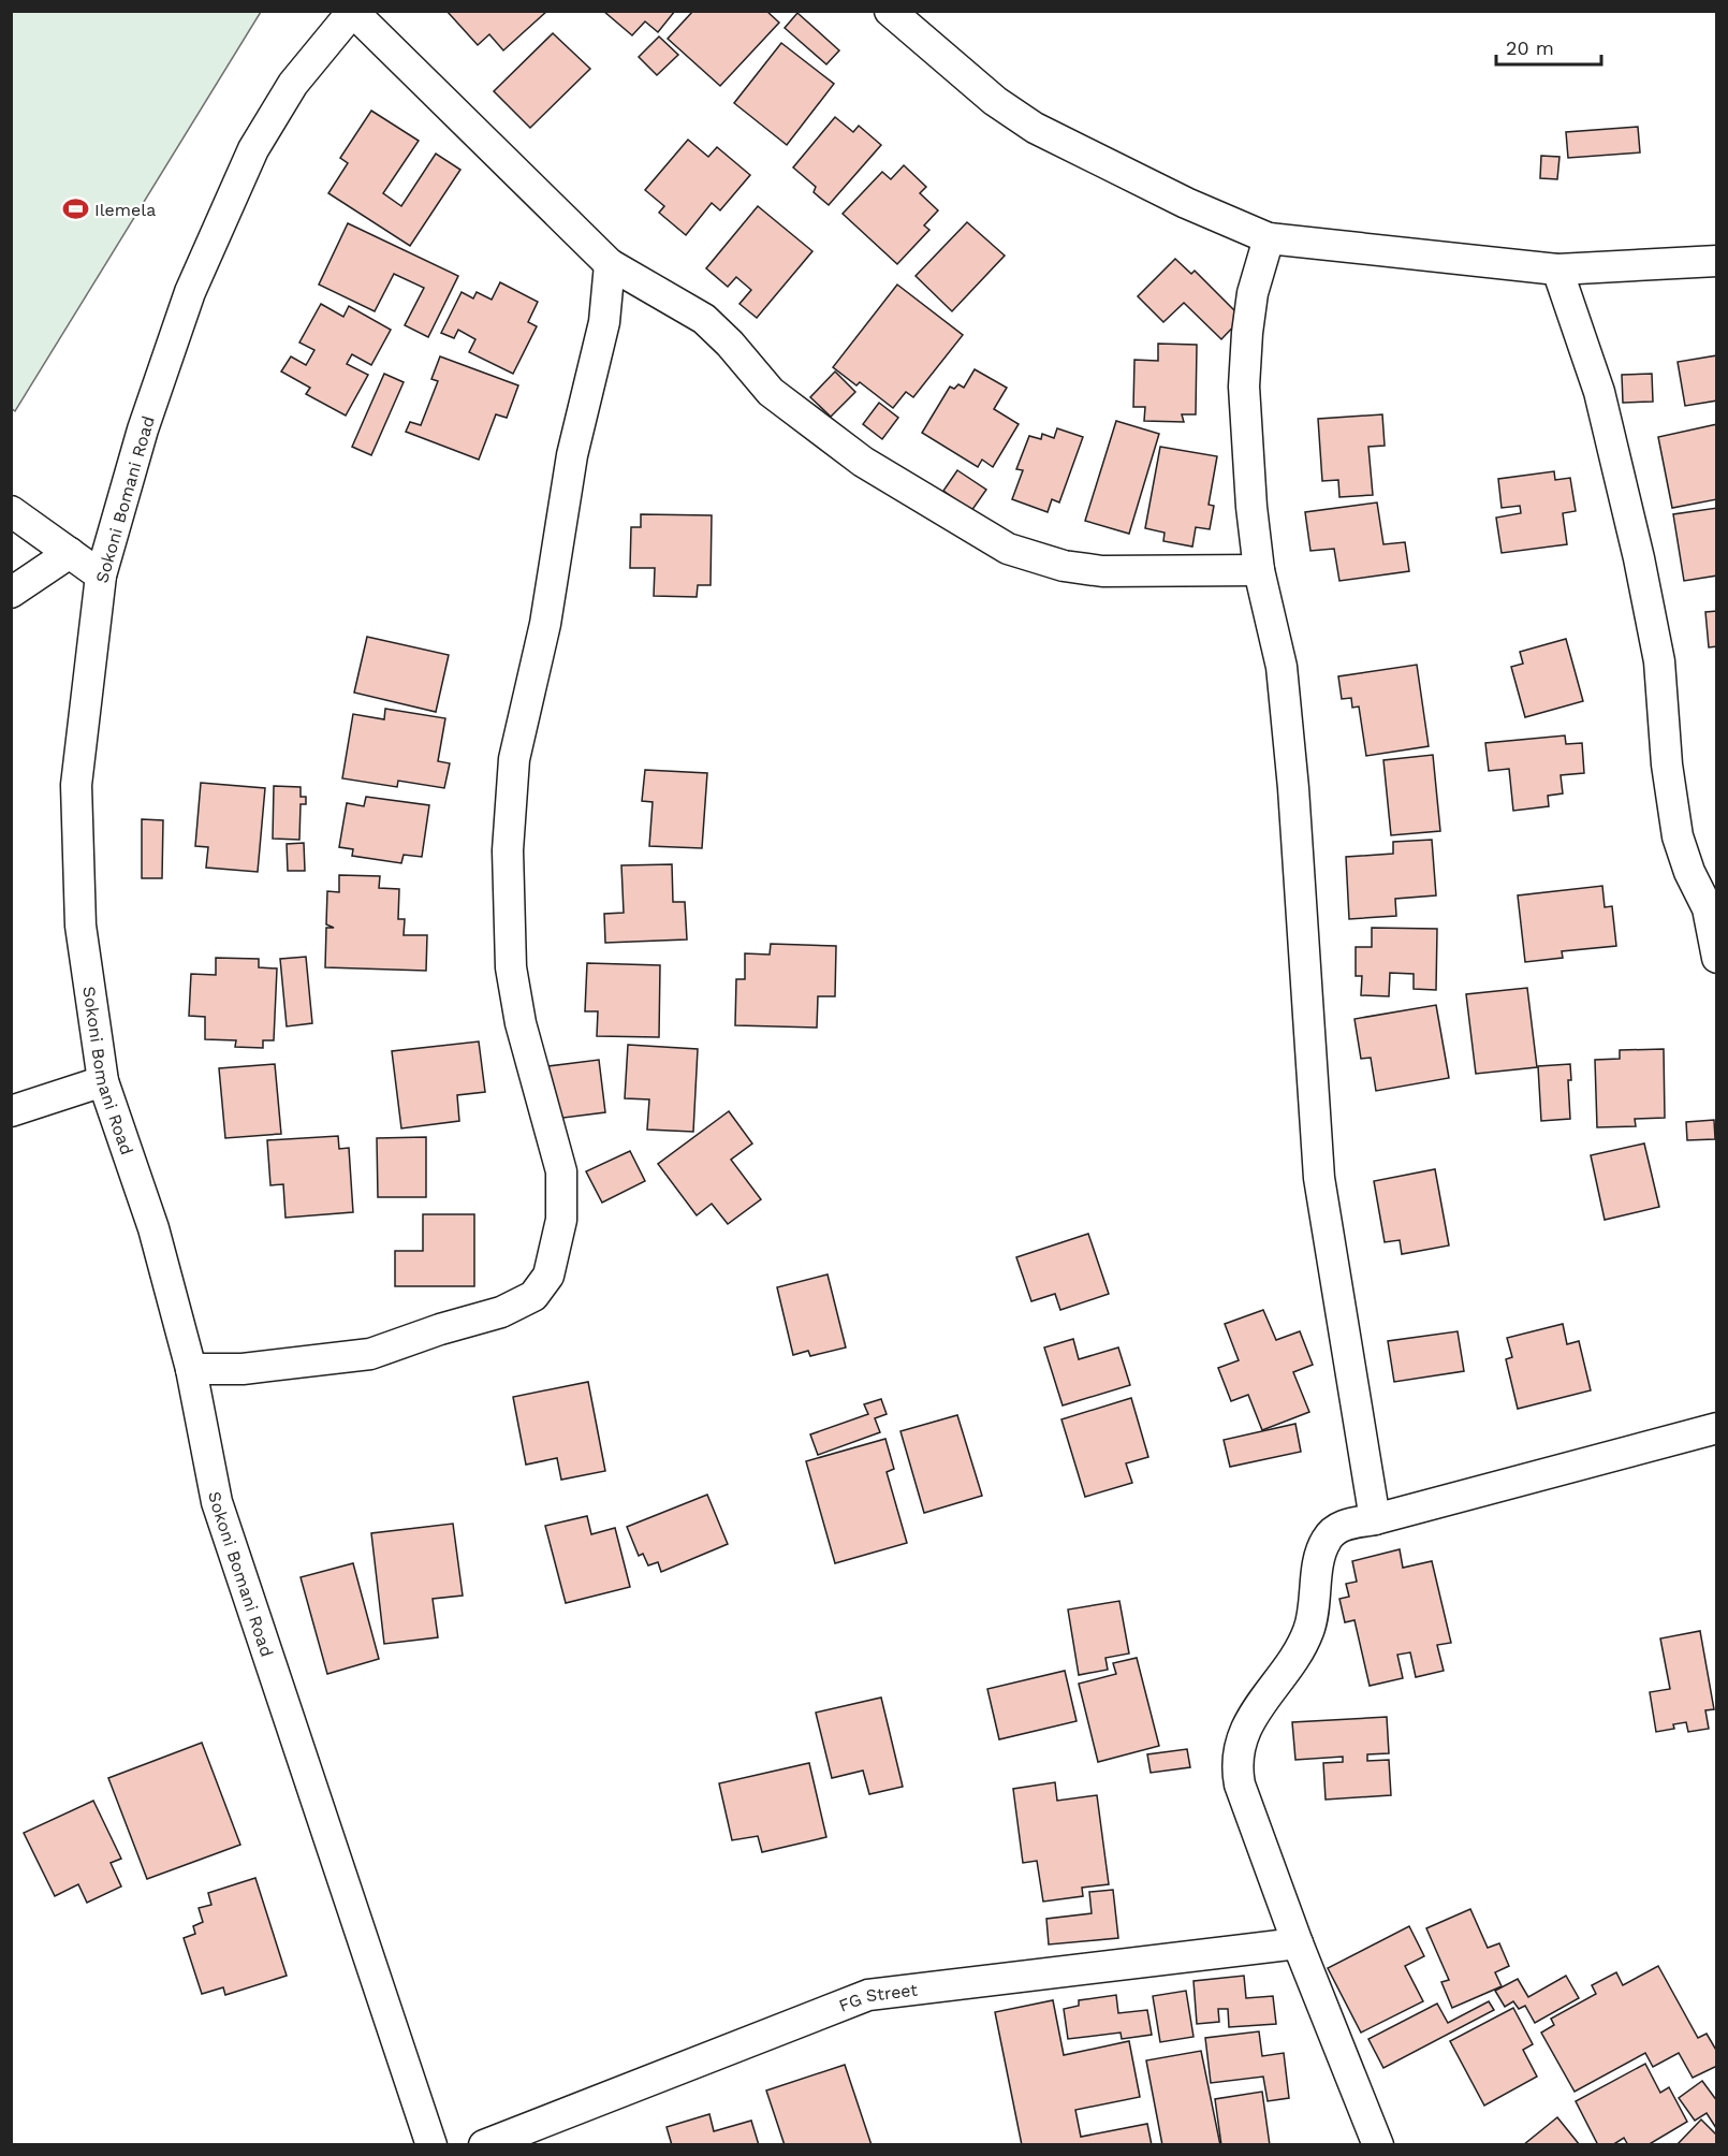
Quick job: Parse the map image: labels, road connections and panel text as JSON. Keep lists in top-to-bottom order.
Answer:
{
  "streets": {
    "street": ["Sokoni Bomani Road", "FG Street"]
  },
  "places": {
    "sports": ["Ilemela"]
  },
  "scale_bar": "20 m"
}
